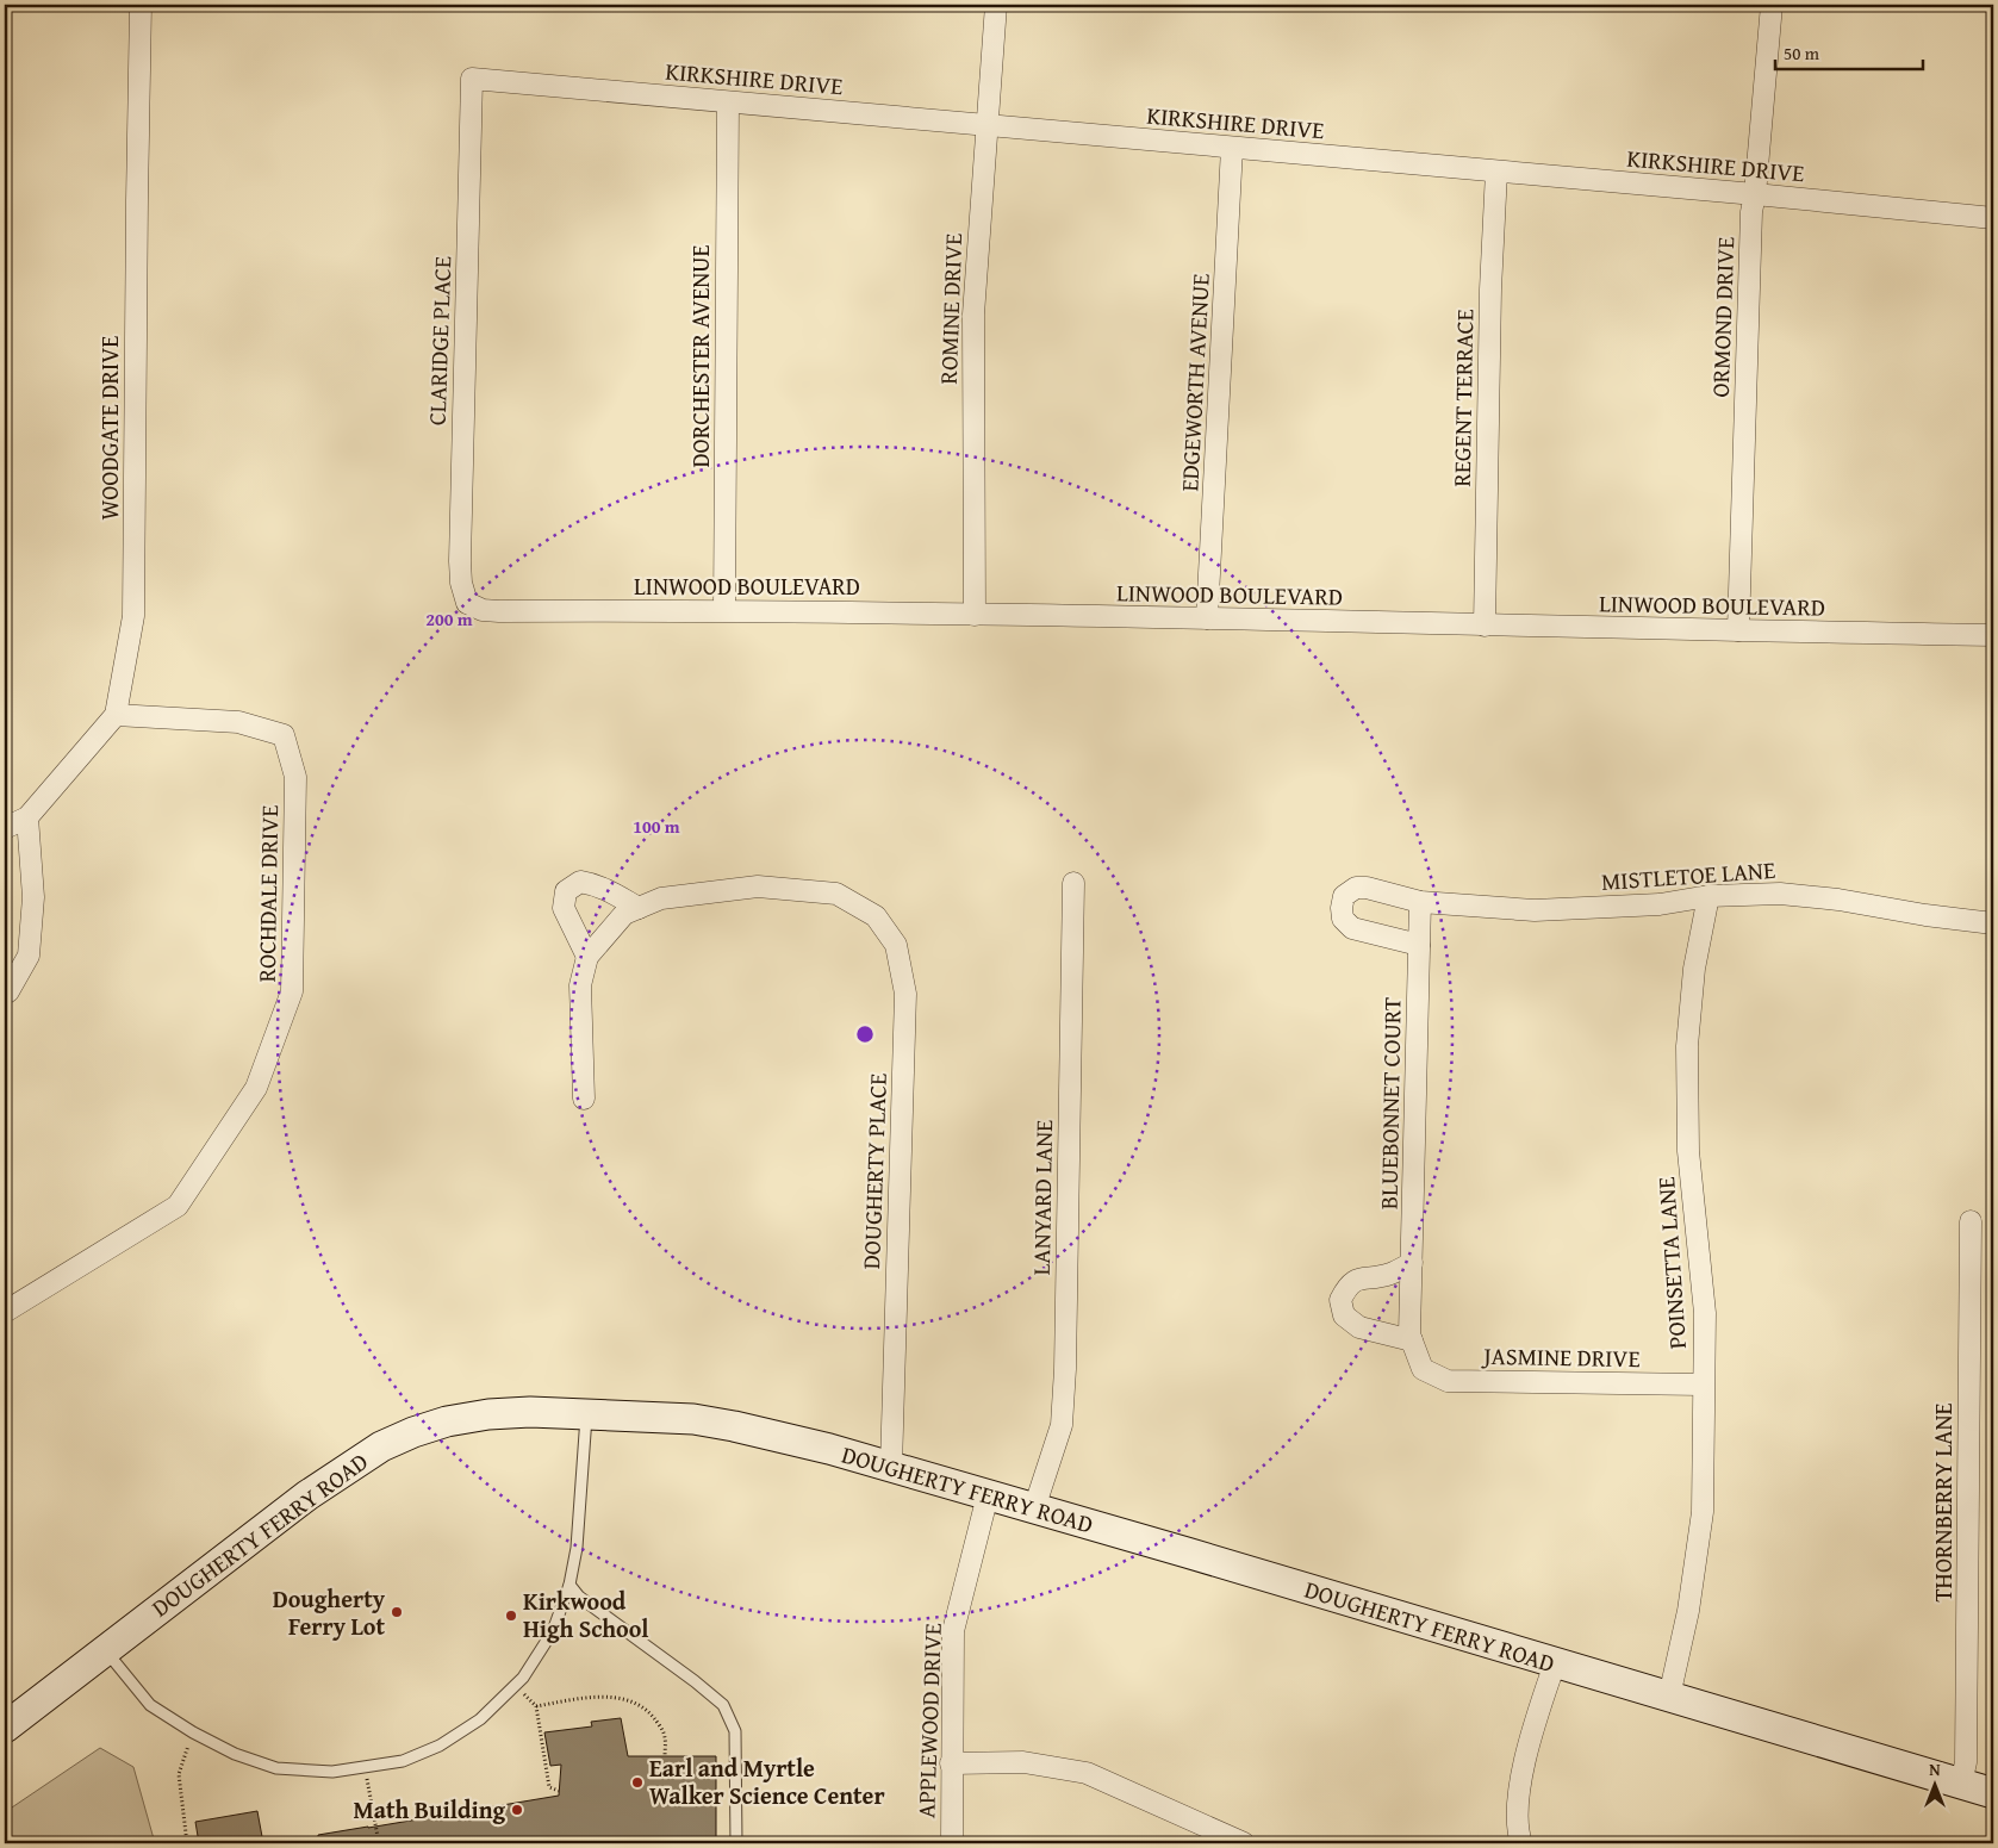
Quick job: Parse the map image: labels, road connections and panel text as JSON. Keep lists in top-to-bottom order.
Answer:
{
  "streets": {
    "main road": ["DOUGHERTY FERRY ROAD"],
    "street": [
      "KIRKSHIRE DRIVE",
      "ROMINE DRIVE",
      "ORMOND DRIVE",
      "CLARIDGE PLACE",
      "DORCHESTER AVENUE",
      "EDGEWORTH AVENUE",
      "REGENT TERRACE",
      "WOODGATE DRIVE",
      "LINWOOD BOULEVARD",
      "MISTLETOE LANE",
      "ROCHDALE DRIVE",
      "BLUEBONNET COURT",
      "DOUGHERTY PLACE",
      "LANYARD LANE",
      "POINSETTA LANE",
      "JASMINE DRIVE",
      "THORNBERRY LANE",
      "APPLEWOOD DRIVE"
    ]
  },
  "crossings": [
    ["KIRKSHIRE DRIVE", "ROMINE DRIVE"],
    ["KIRKSHIRE DRIVE", "ORMOND DRIVE"],
    ["KIRKSHIRE DRIVE", "CLARIDGE PLACE"],
    ["KIRKSHIRE DRIVE", "DORCHESTER AVENUE"],
    ["KIRKSHIRE DRIVE", "EDGEWORTH AVENUE"],
    ["KIRKSHIRE DRIVE", "REGENT TERRACE"],
    ["ROMINE DRIVE", "LINWOOD BOULEVARD"],
    ["ORMOND DRIVE", "LINWOOD BOULEVARD"],
    ["CLARIDGE PLACE", "LINWOOD BOULEVARD"],
    ["DORCHESTER AVENUE", "LINWOOD BOULEVARD"],
    ["EDGEWORTH AVENUE", "LINWOOD BOULEVARD"],
    ["REGENT TERRACE", "LINWOOD BOULEVARD"],
    ["WOODGATE DRIVE", "ROCHDALE DRIVE"],
    ["MISTLETOE LANE", "BLUEBONNET COURT"],
    ["MISTLETOE LANE", "POINSETTA LANE"],
    ["BLUEBONNET COURT", "JASMINE DRIVE"],
    ["DOUGHERTY PLACE", "DOUGHERTY FERRY ROAD"],
    ["LANYARD LANE", "DOUGHERTY FERRY ROAD"],
    ["POINSETTA LANE", "JASMINE DRIVE"],
    ["POINSETTA LANE", "DOUGHERTY FERRY ROAD"],
    ["DOUGHERTY FERRY ROAD", "THORNBERRY LANE"],
    ["DOUGHERTY FERRY ROAD", "APPLEWOOD DRIVE"]
  ],
  "places": [
    "Dougherty Ferry Lot",
    "Kirkwood High School",
    "Earl and Myrtle Walker Science Center",
    "Math Building"
  ],
  "scale_bar": "50 m",
  "north": "top",
  "rings": ["200 m", "100 m"]
}
